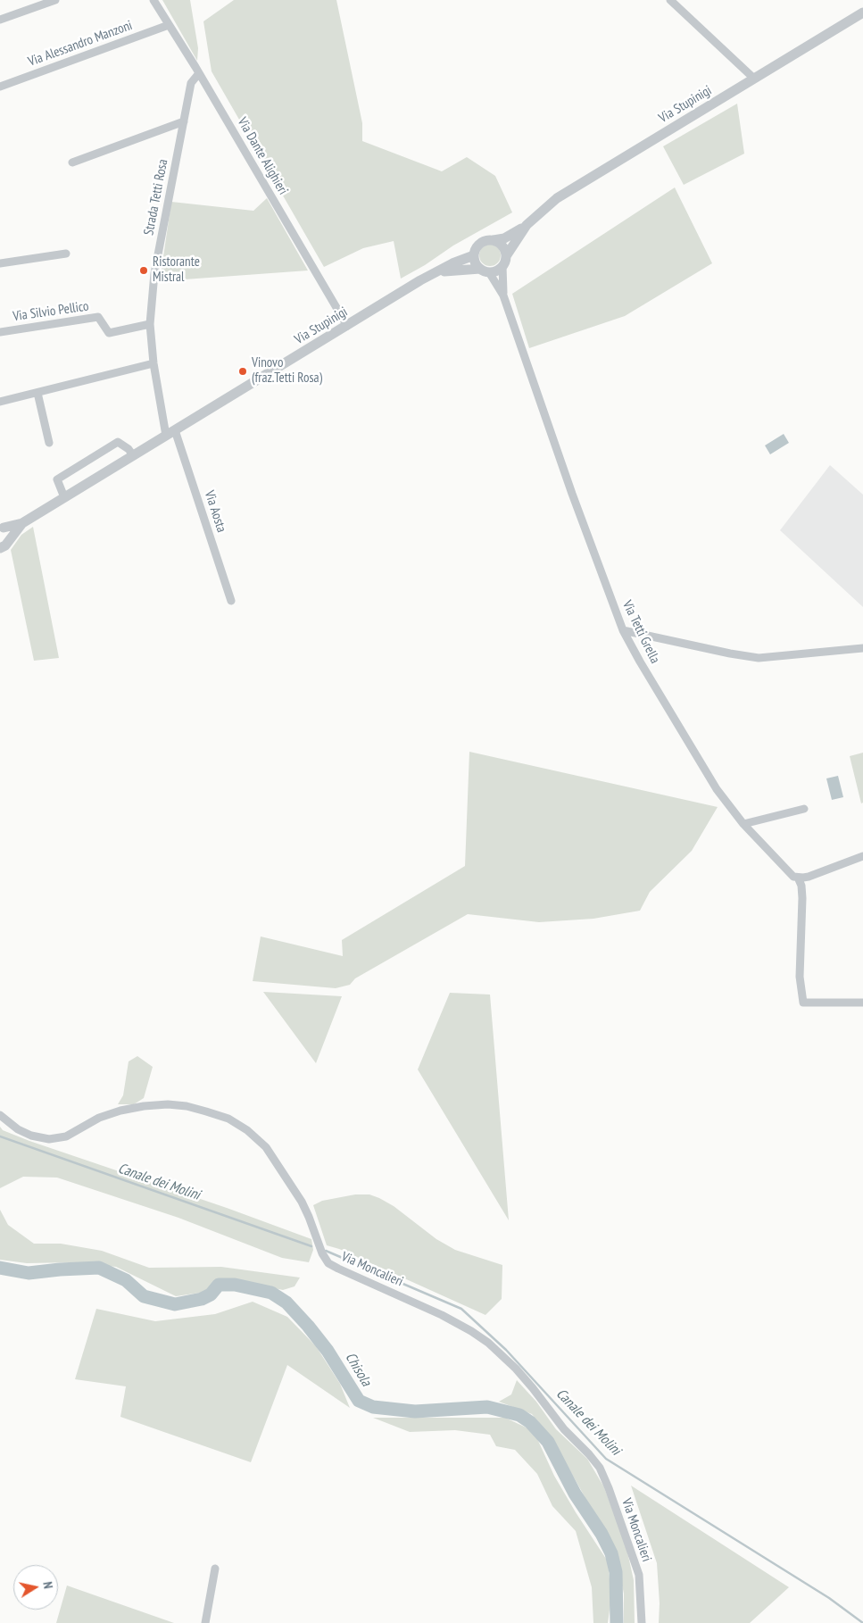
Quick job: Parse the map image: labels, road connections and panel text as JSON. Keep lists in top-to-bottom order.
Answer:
{
  "streets": {
    "street": [
      "Via Alessandro Manzoni",
      "Via Stupinigi",
      "Via Dante Alighieri",
      "Strada Tetti Rosa",
      "Via Silvio Pellico",
      "Via Aosta",
      "Via Tetti Grella",
      "Via Moncalieri"
    ]
  },
  "crossings": [
    ["Via Alessandro Manzoni", "Via Dante Alighieri"],
    ["Via Stupinigi", "Via Dante Alighieri"],
    ["Via Stupinigi", "Strada Tetti Rosa"],
    ["Via Stupinigi", "Via Aosta"],
    ["Via Stupinigi", "Via Tetti Grella"],
    ["Via Dante Alighieri", "Strada Tetti Rosa"],
    ["Strada Tetti Rosa", "Via Silvio Pellico"]
  ],
  "water": ["Canale dei Molini", "Chisola"],
  "places": ["Ristorante Mistral", "Vinovo (fraz.Tetti Rosa)"],
  "north": "right"
}
